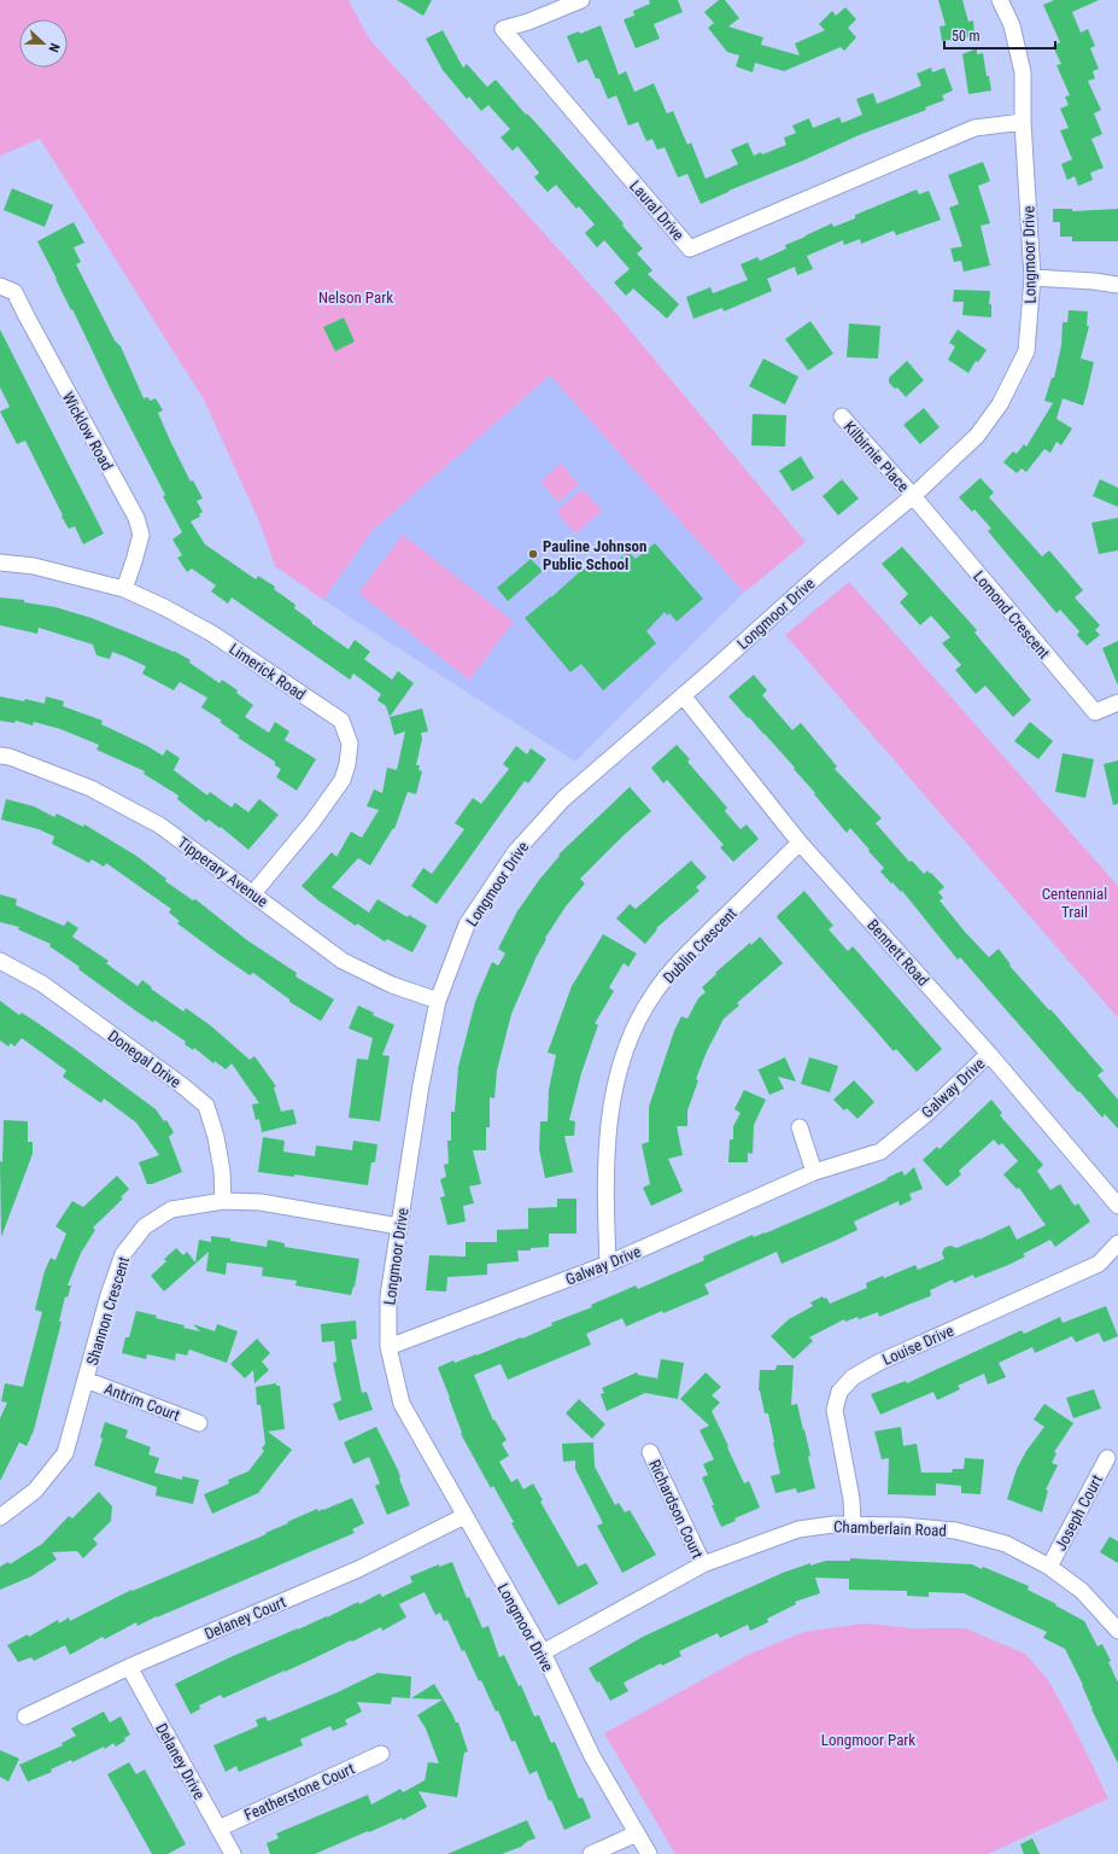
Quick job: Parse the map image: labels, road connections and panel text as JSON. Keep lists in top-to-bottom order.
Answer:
{
  "streets": {
    "street": [
      "Laural Drive",
      "Longmoor Drive",
      "Wicklow Road",
      "Kilbirnie Place",
      "Lomond Crescent",
      "Limerick Road",
      "Tipperary Avenue",
      "Dublin Crescent",
      "Bennett Road",
      "Donegal Drive",
      "Galway Drive",
      "Shannon Crescent",
      "Louise Drive",
      "Antrim Court",
      "Richardson Court",
      "Joseph Court",
      "Chamberlain Road",
      "Delaney Court",
      "Delaney Drive",
      "Featherstone Court"
    ]
  },
  "crossings": [
    ["Laural Drive", "Longmoor Drive"],
    ["Longmoor Drive", "Kilbirnie Place"],
    ["Longmoor Drive", "Lomond Crescent"],
    ["Longmoor Drive", "Tipperary Avenue"],
    ["Longmoor Drive", "Bennett Road"],
    ["Longmoor Drive", "Galway Drive"],
    ["Longmoor Drive", "Shannon Crescent"],
    ["Longmoor Drive", "Chamberlain Road"],
    ["Longmoor Drive", "Delaney Court"],
    ["Wicklow Road", "Limerick Road"],
    ["Kilbirnie Place", "Lomond Crescent"],
    ["Limerick Road", "Tipperary Avenue"],
    ["Dublin Crescent", "Bennett Road"],
    ["Dublin Crescent", "Galway Drive"],
    ["Bennett Road", "Galway Drive"],
    ["Donegal Drive", "Shannon Crescent"],
    ["Shannon Crescent", "Antrim Court"],
    ["Louise Drive", "Chamberlain Road"],
    ["Richardson Court", "Chamberlain Road"],
    ["Joseph Court", "Chamberlain Road"],
    ["Delaney Court", "Delaney Drive"],
    ["Delaney Drive", "Featherstone Court"]
  ],
  "parks": ["Nelson Park", "Centennial Trail", "Longmoor Park"],
  "places": ["Pauline Johnson Public School"],
  "scale_bar": "50 m",
  "north": "right"
}
